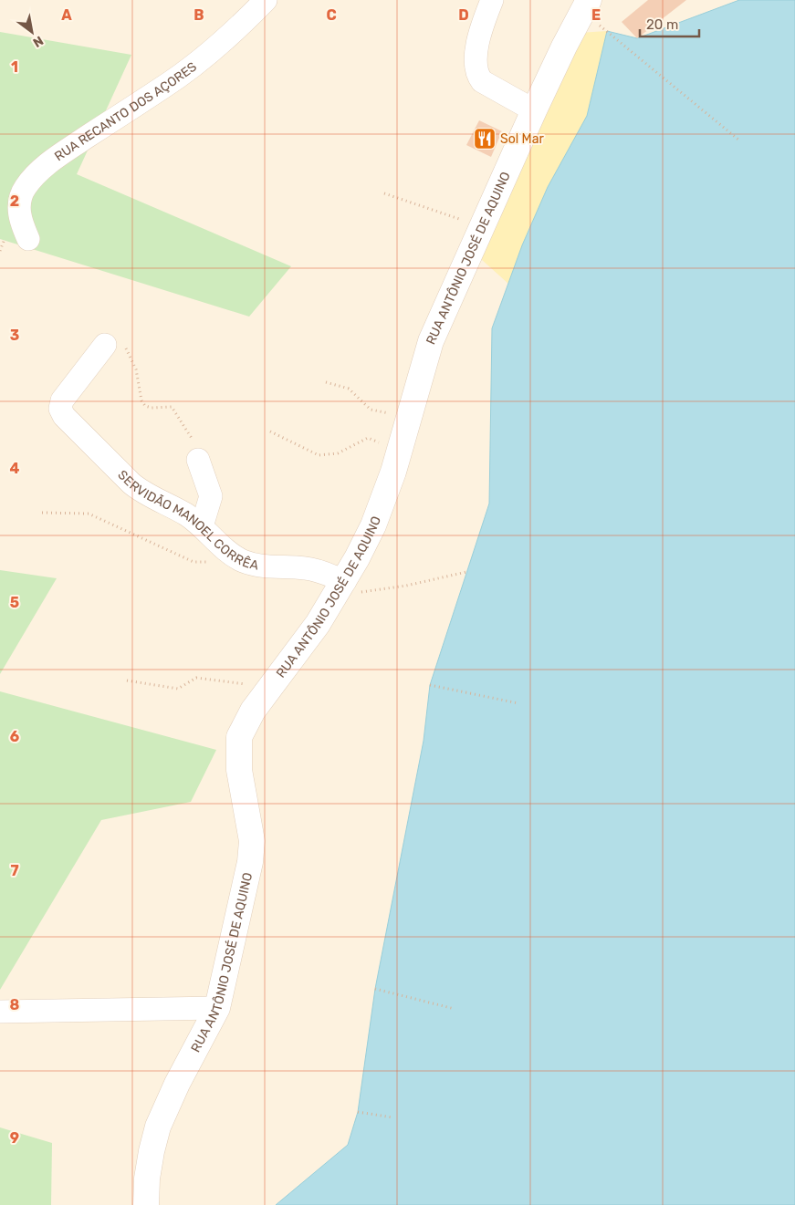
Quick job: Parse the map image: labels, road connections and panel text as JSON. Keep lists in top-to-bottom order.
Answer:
{
  "streets": {
    "street": ["RUA RECANTO DOS AÇORES", "RUA ANTÔNIO JOSÉ DE AQUINO", "SERVIDÃO MANOEL CORRÊA"]
  },
  "crossings": [
    ["RUA ANTÔNIO JOSÉ DE AQUINO", "SERVIDÃO MANOEL CORRÊA"]
  ],
  "places": {
    "restaurant": ["Sol Mar"]
  },
  "scale_bar": "20 m",
  "north": "bottom right",
  "grid": {
    "columns": [
      "A",
      "B",
      "C",
      "D",
      "E"
    ],
    "rows": [
      "1",
      "2",
      "3",
      "4",
      "5",
      "6",
      "7",
      "8",
      "9"
    ]
  }
}
